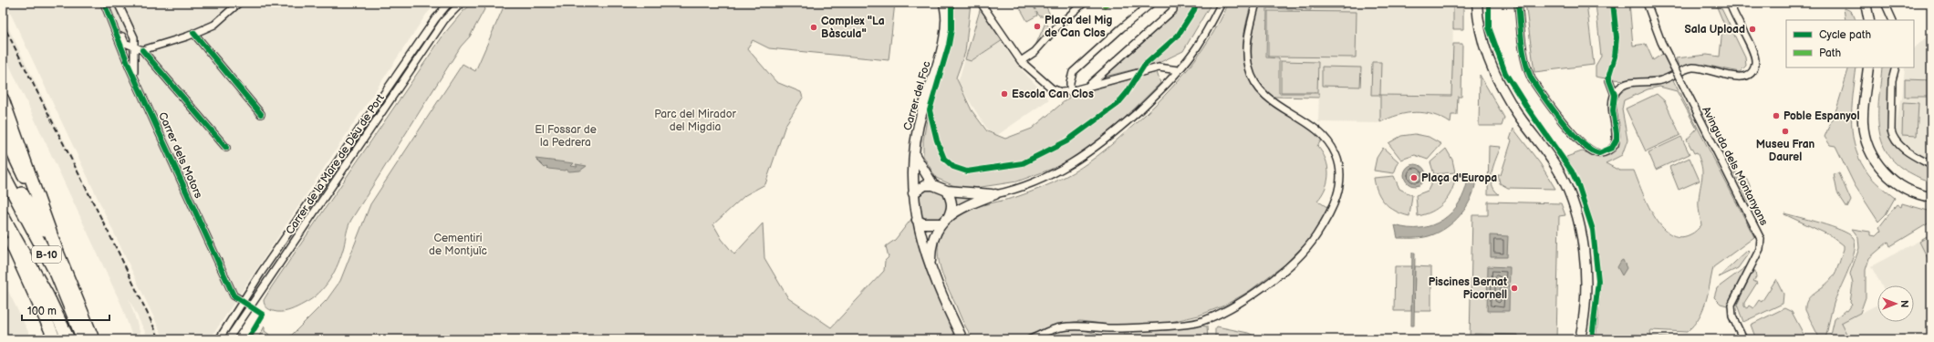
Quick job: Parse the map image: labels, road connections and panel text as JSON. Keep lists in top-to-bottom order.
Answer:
{
  "streets": {
    "highway": ["B-10"],
    "street": [
      "Carrer del Foc",
      "Carrer dels Motors",
      "Carrer de la Mare de Déu de Port",
      "Avinguda dels Montanyans"
    ]
  },
  "crossings": [
    ["Carrer dels Motors", "Carrer de la Mare de Déu de Port"]
  ],
  "parks": ["Parc del Mirador del Migdia", "El Fossar de la Pedrera", "Cementiri de Montjuïc"],
  "places": [
    "Plaça del Mig de Can Clos",
    "Complex \"La Bàscula\"",
    "Sala Upload",
    "Escola Can Clos",
    "Poble Espanyol",
    "Museu Fran Daurel",
    "Plaça d'Europa",
    "Piscines Bernat Picornell"
  ],
  "legend": ["Cycle path", "Path"],
  "scale_bar": "100 m",
  "north": "right"
}
